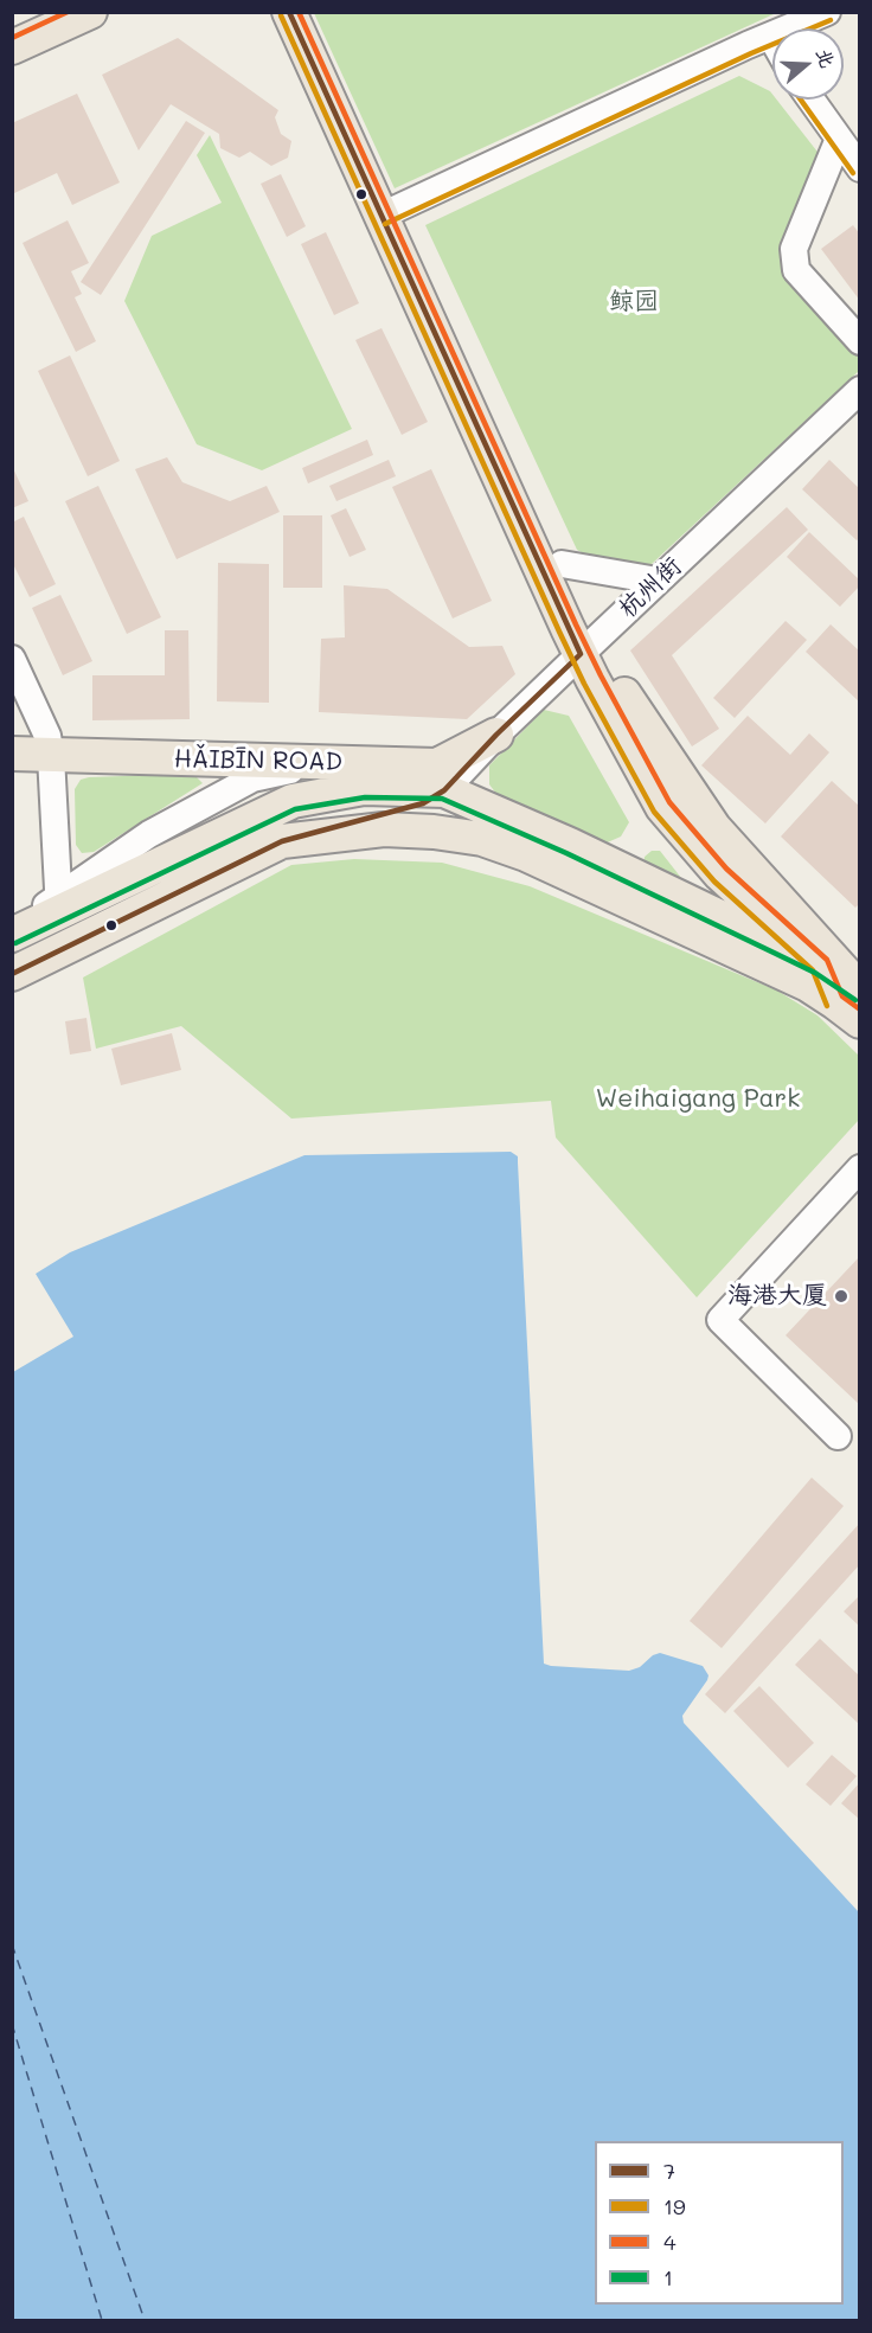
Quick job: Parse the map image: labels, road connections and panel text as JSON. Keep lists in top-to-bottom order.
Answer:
{
  "streets": {
    "main road": ["HǍIBĪN ROAD"],
    "street": ["杭州街"]
  },
  "crossings": [
    ["杭州街", "HǍIBĪN ROAD"]
  ],
  "parks": ["鲸园", "Weihaigang Park"],
  "places": ["海港大厦"],
  "lines": [
    "transit line 7",
    "transit line 4",
    "transit line 19",
    "transit line 1"
  ],
  "legend": [
    "7",
    "19",
    "4",
    "1"
  ],
  "north": "right"
}
